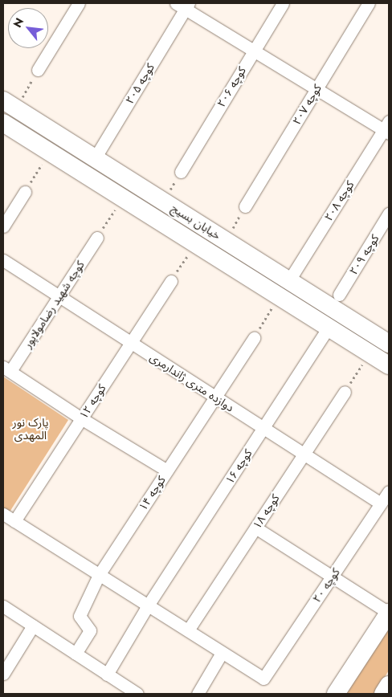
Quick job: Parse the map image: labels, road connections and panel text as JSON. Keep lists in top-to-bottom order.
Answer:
{
  "streets": {
    "main road": ["خیابان بسیج"],
    "street": [
      "۲۰۵ کوچه",
      "۲۰۶ کوچه",
      "۲۰۷ کوچه",
      "۲۰۸ کوچه",
      "۲۰۹ کوچه",
      "کوچه شهید رضامولاپور",
      "دوازده متری ژاندارمری",
      "۱۲ کوچه",
      "۱۶ کوچه",
      "‍‍ ۱۴ کوچه",
      "۱۸ کوچه",
      "۲۰ کوچه"
    ]
  },
  "crossings": [
    ["۲۰۵ کوچه", "خیابان بسیج"],
    ["۲۰۸ کوچه", "خیابان بسیج"],
    ["خیابان بسیج", "۱۶ کوچه"],
    ["کوچه شهید رضامولاپور", "دوازده متری ژاندارمری"],
    ["دوازده متری ژاندارمری", "۱۲ کوچه"],
    ["دوازده متری ژاندارمری", "۱۶ کوچه"],
    ["دوازده متری ژاندارمری", "‍‍ ۱۴ کوچه"],
    ["دوازده متری ژاندارمری", "۱۸ کوچه"],
    ["دوازده متری ژاندارمری", "۲۰ کوچه"]
  ],
  "parks": ["پارک نور المهدی"],
  "north": "top left"
}
